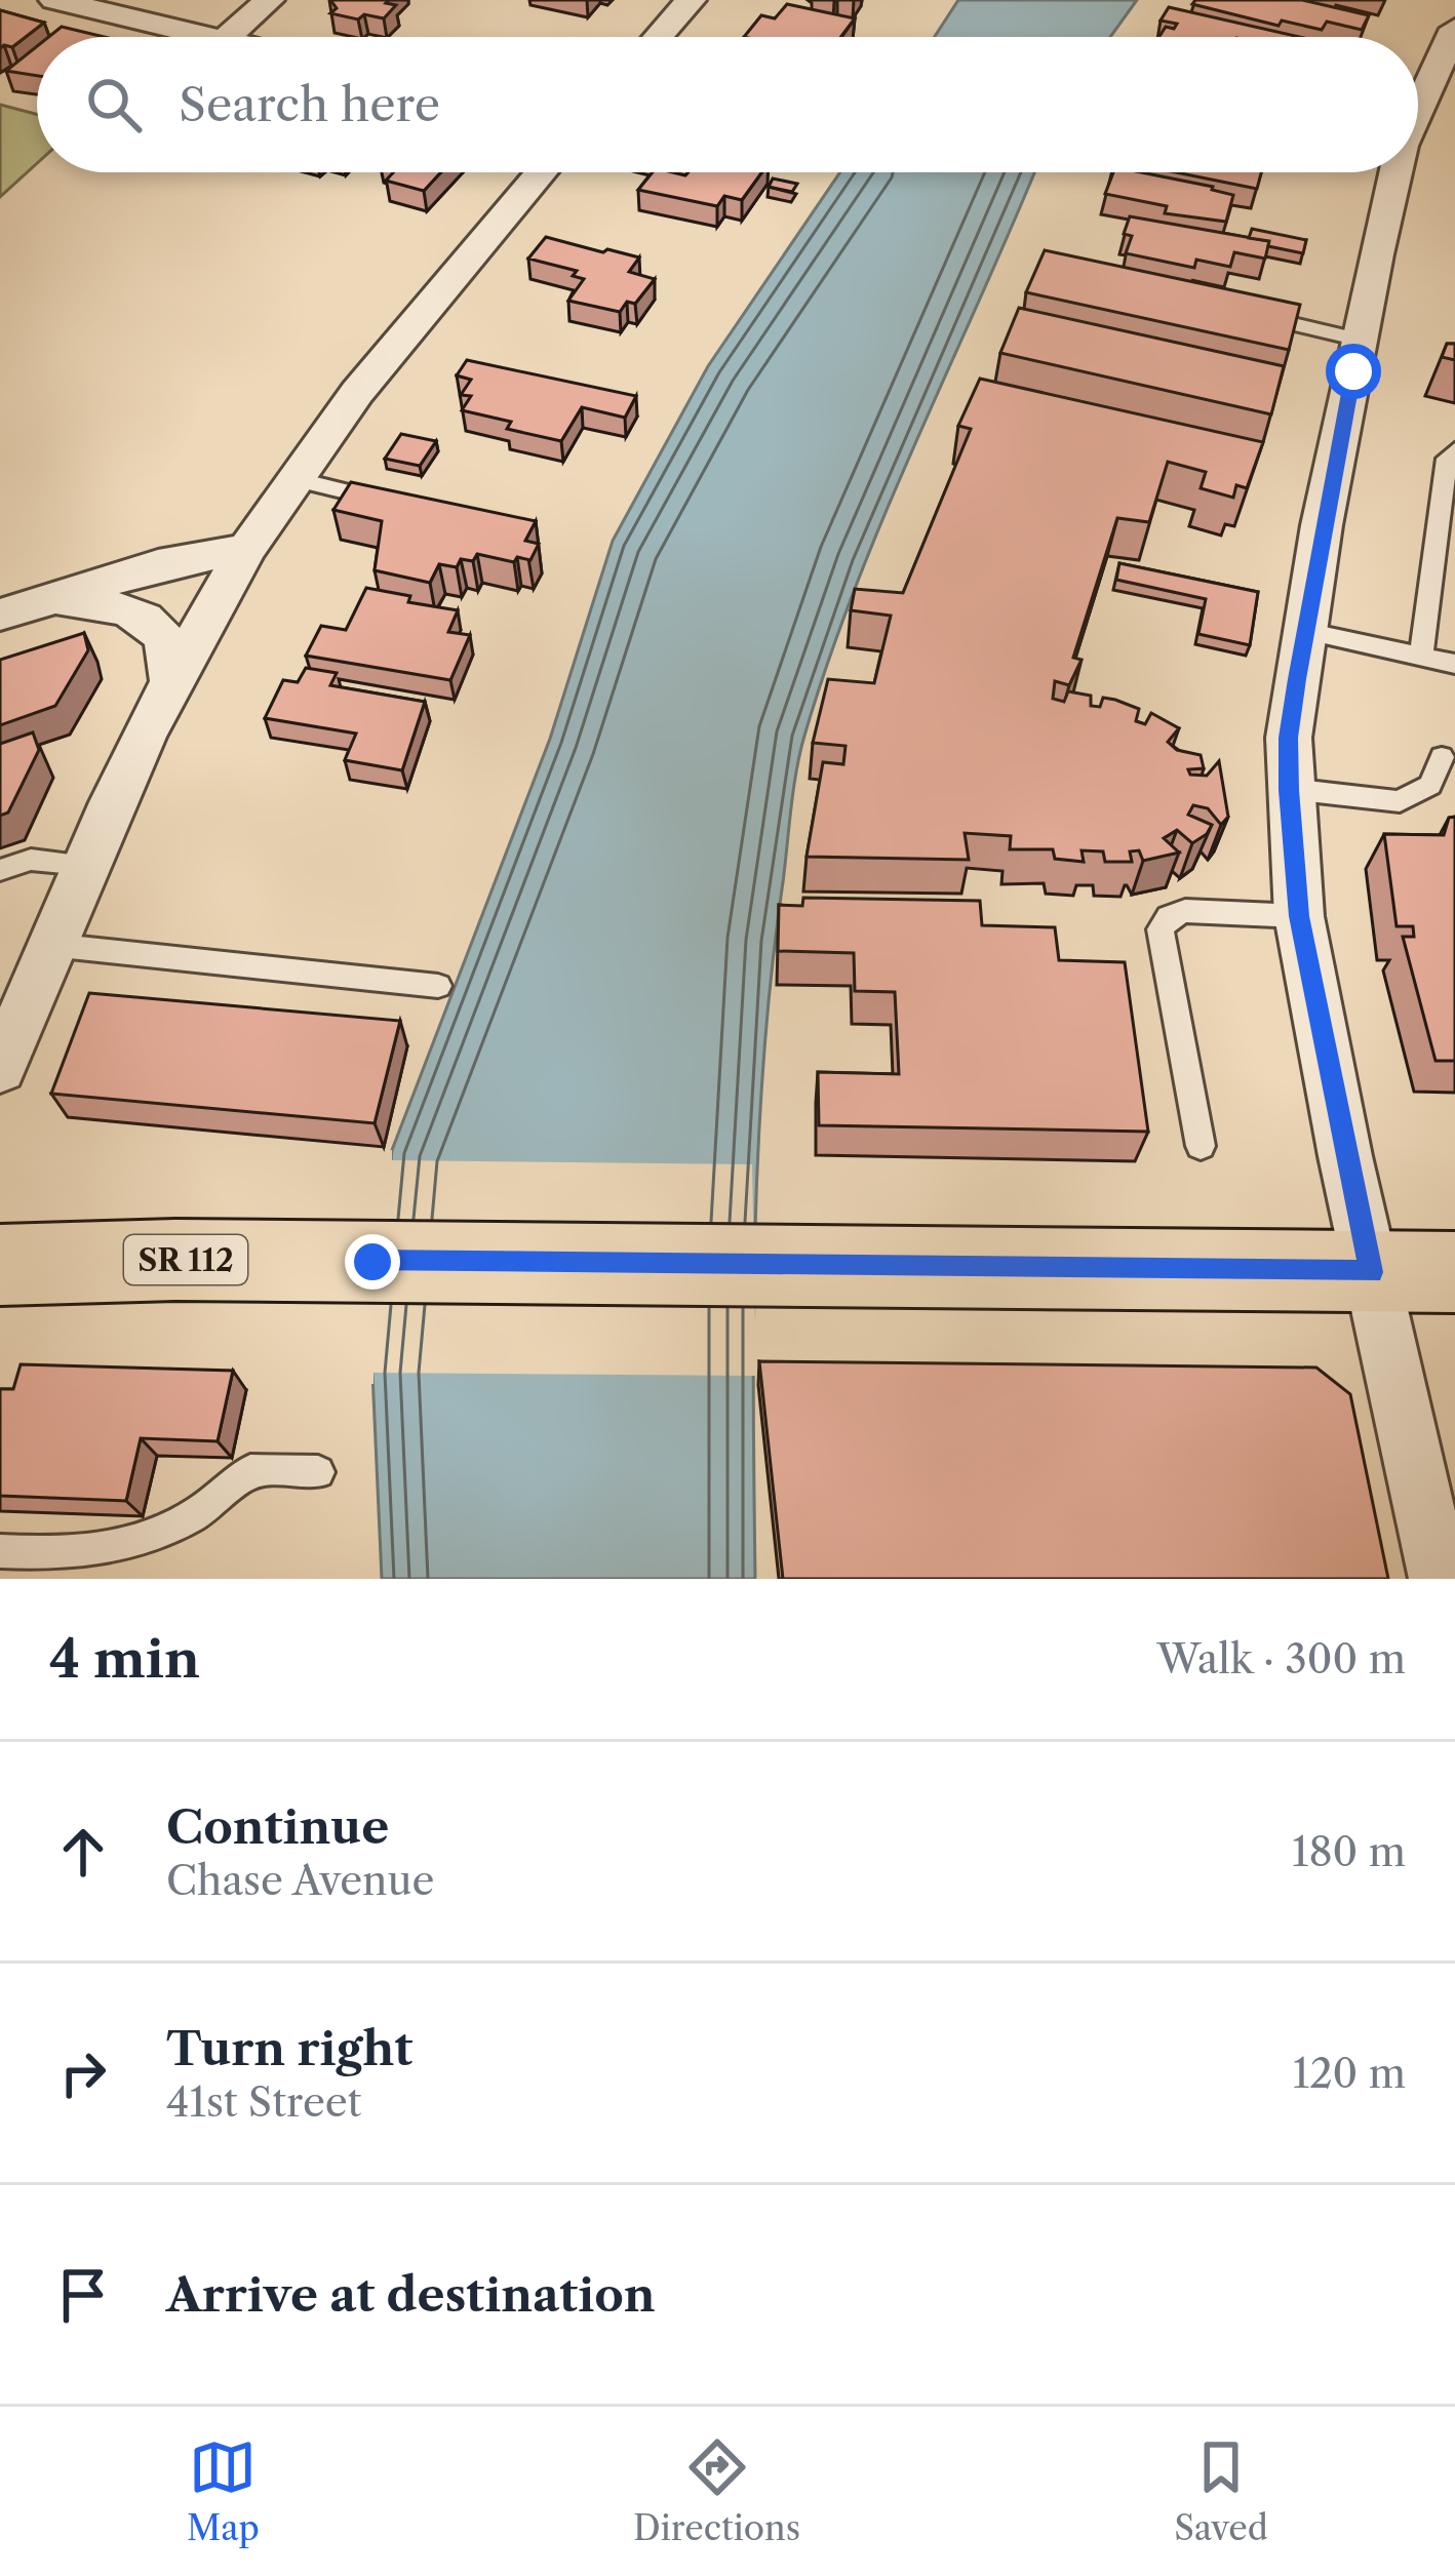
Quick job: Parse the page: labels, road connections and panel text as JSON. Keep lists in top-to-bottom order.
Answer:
{
  "streets": {
    "main road": ["SR 112"]
  },
  "page": {
    "search": "Search here",
    "heading": ["4 min", "Walk · 300 m"],
    "list": [
      ["Continue", "Chase Avenue", "180 m"],
      ["Turn right", "41st Street", "120 m"],
      "Arrive at destination"
    ],
    "nav": ["Map", "Directions", "Saved"]
  }
}
